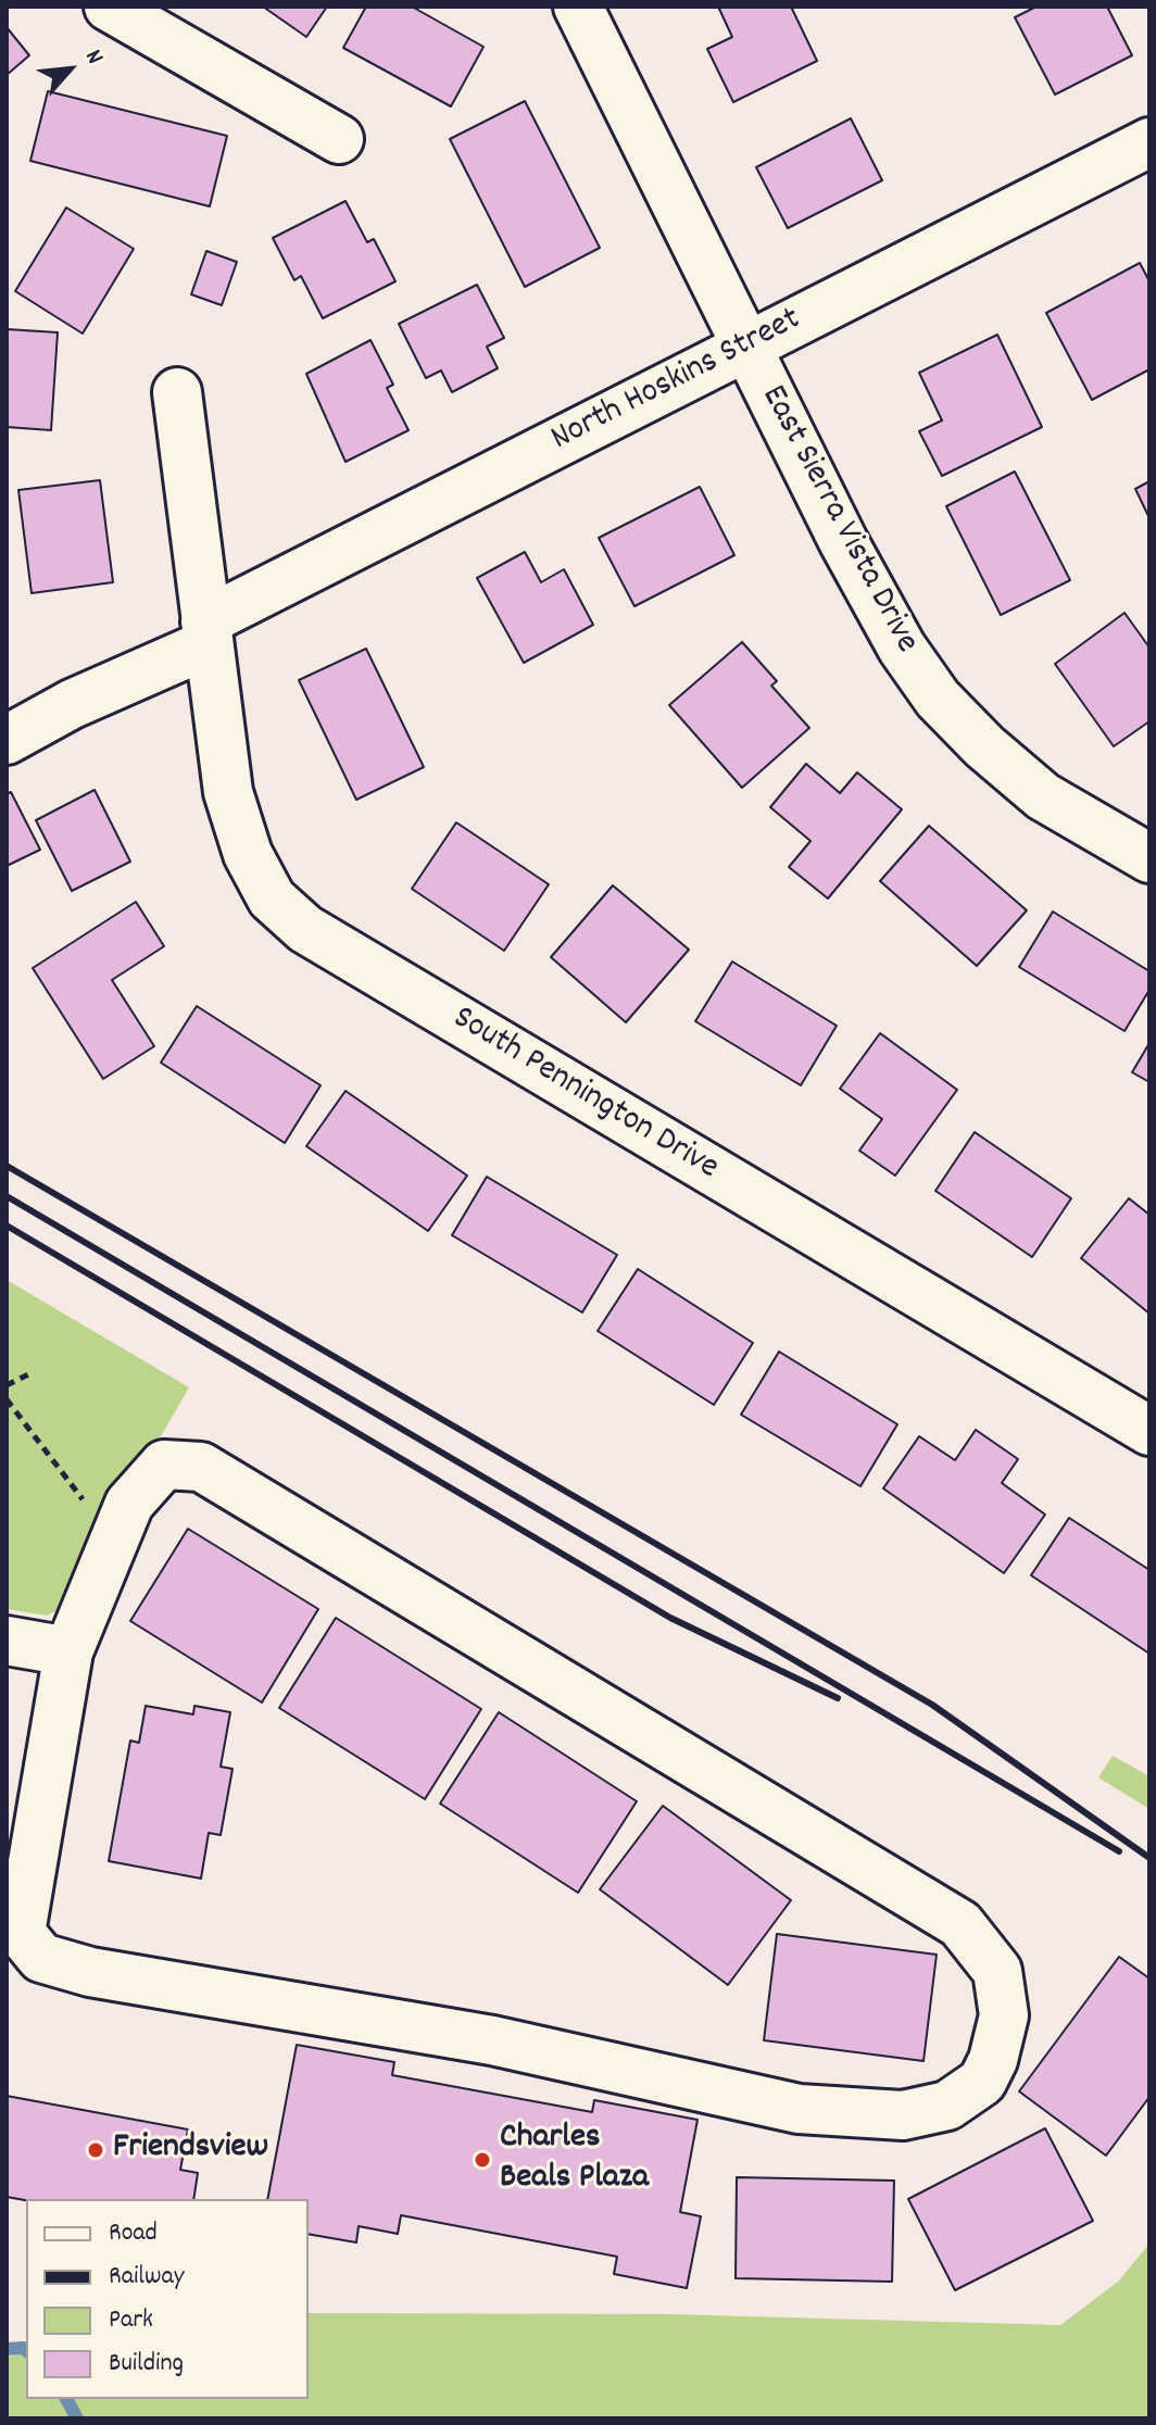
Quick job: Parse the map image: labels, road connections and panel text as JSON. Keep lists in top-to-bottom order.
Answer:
{
  "streets": {
    "street": ["North Hoskins Street", "East Sierra Vista Drive", "South Pennington Drive"]
  },
  "crossings": [
    ["North Hoskins Street", "East Sierra Vista Drive"],
    ["North Hoskins Street", "South Pennington Drive"]
  ],
  "places": ["Friendsview", "Charles Beals Plaza"],
  "legend": [
    "Road",
    "Railway",
    "Park",
    "Building"
  ],
  "north": "top right"
}
